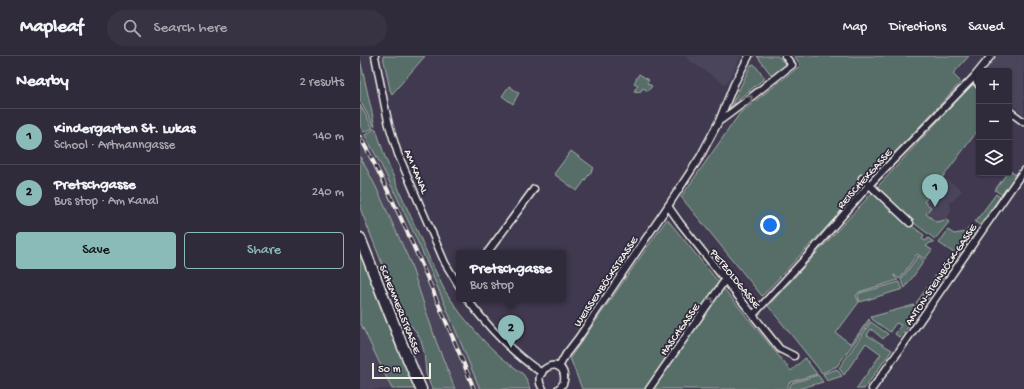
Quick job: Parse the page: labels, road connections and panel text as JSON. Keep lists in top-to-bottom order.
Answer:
{
  "streets": {
    "main road": ["SCHEMMERLSTRASSE"],
    "street": [
      "AM KANAL",
      "REISCHEKGASSE",
      "ANTON-STEINBÖCK-GASSE",
      "PETZOLDGASSE",
      "WEISSENBÖCKSTRASSE",
      "HASCHGASSE"
    ]
  },
  "crossings": [
    ["REISCHEKGASSE", "PETZOLDGASSE"],
    ["PETZOLDGASSE", "WEISSENBÖCKSTRASSE"],
    ["PETZOLDGASSE", "HASCHGASSE"]
  ],
  "one_way": ["HASCHGASSE"],
  "scale_bar": "50 m",
  "page": {
    "header": "Mapleaf",
    "search": "Search here",
    "nav": ["Map", "Directions", "Saved"],
    "heading": ["Nearby", "2 results"],
    "map_buttons": ["+", "−"],
    "list": [
      {
        "mark": "1",
        "name": "Kindergarten St. Lukas",
        "note": "School · Artmanngasse",
        "value": "140 m"
      },
      {
        "mark": "2",
        "name": "Pretschgasse",
        "note": "Bus stop · Am Kanal",
        "value": "240 m"
      }
    ],
    "pins": ["1", "2"],
    "buttons": ["Save", "Share"],
    "popup": ["Pretschgasse", "Bus stop"],
    "scale": "50 m"
  }
}
